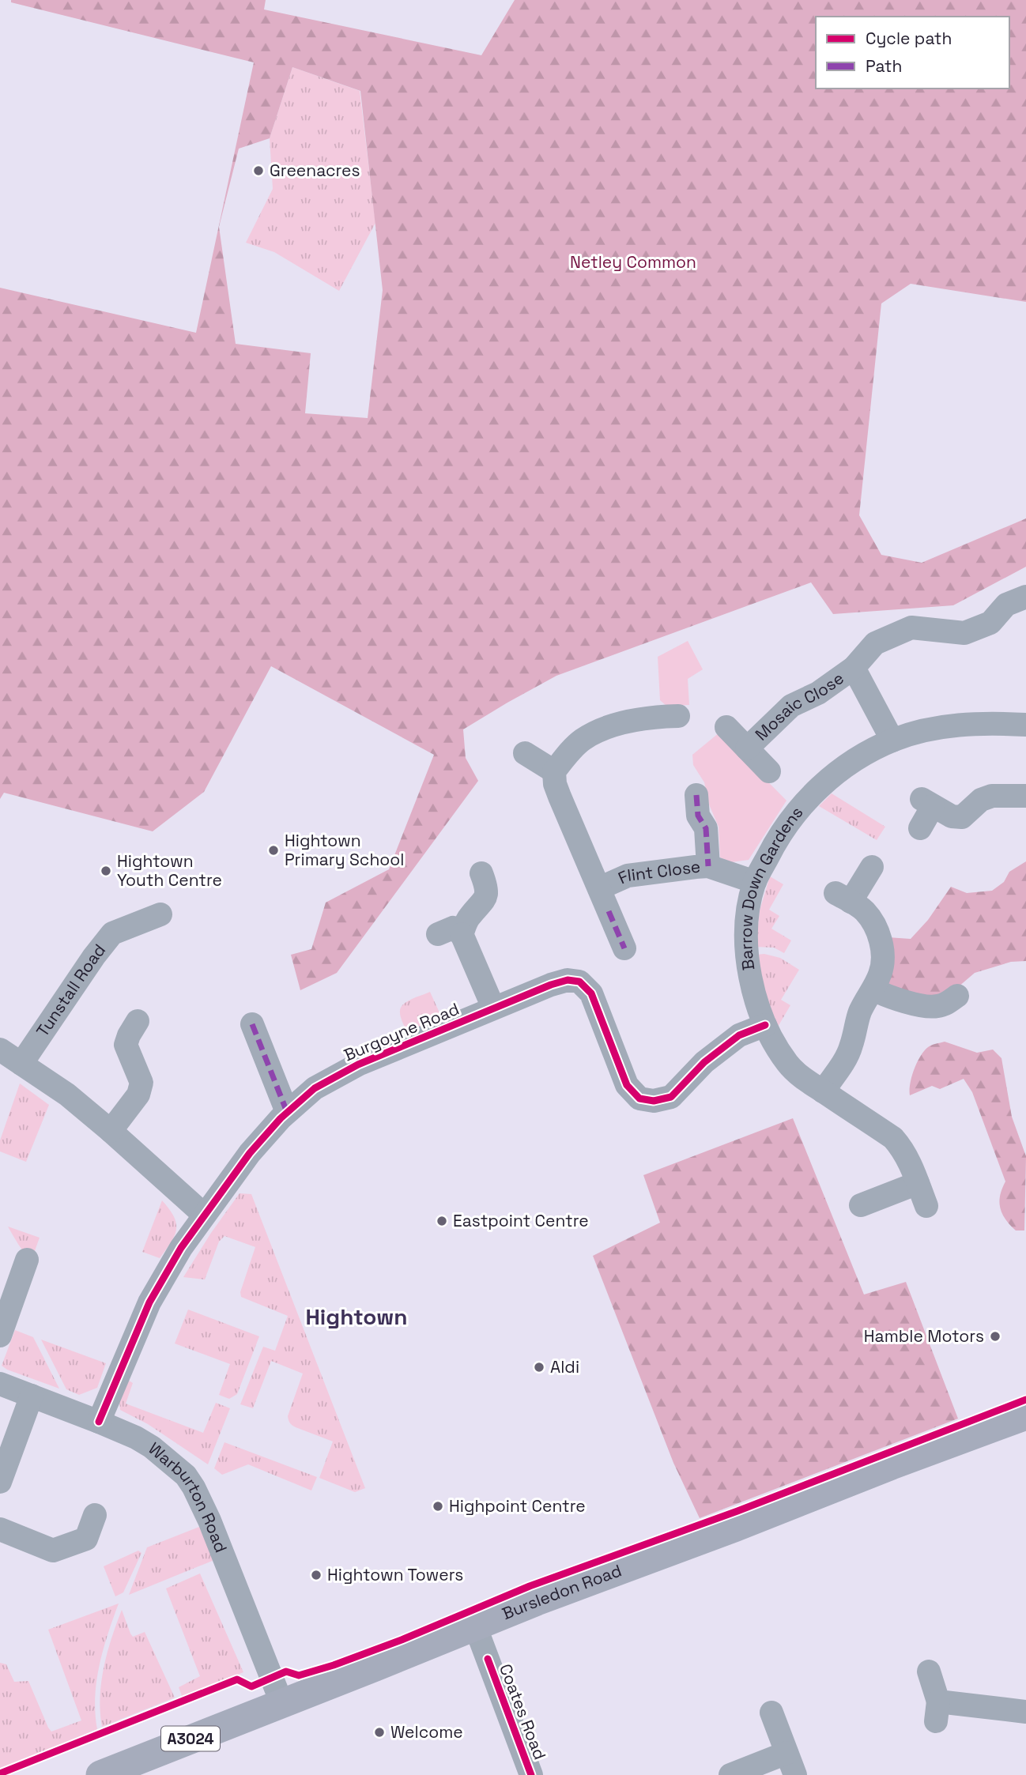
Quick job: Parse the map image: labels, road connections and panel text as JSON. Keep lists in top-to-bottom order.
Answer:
{
  "streets": {
    "main road": ["Bursledon Road", "A3024"],
    "street": [
      "Mosaic Close",
      "Flint Close",
      "Barrow Down Gardens",
      "Tunstall Road",
      "Burgoyne Road",
      "Warburton Road",
      "Coates Road"
    ]
  },
  "crossings": [
    ["Mosaic Close", "Barrow Down Gardens"],
    ["Flint Close", "Barrow Down Gardens"],
    ["Barrow Down Gardens", "Burgoyne Road"],
    ["Burgoyne Road", "Warburton Road"],
    ["Warburton Road", "Bursledon Road"],
    ["Bursledon Road", "Coates Road"]
  ],
  "districts": ["Hightown"],
  "parks": ["Netley Common"],
  "places": [
    "Greenacres",
    "Hightown Primary School",
    "Hightown Youth Centre",
    "Eastpoint Centre",
    "Hamble Motors",
    "Aldi",
    "Highpoint Centre",
    "Hightown Towers",
    "Welcome"
  ],
  "legend": ["Cycle path", "Path"]
}
